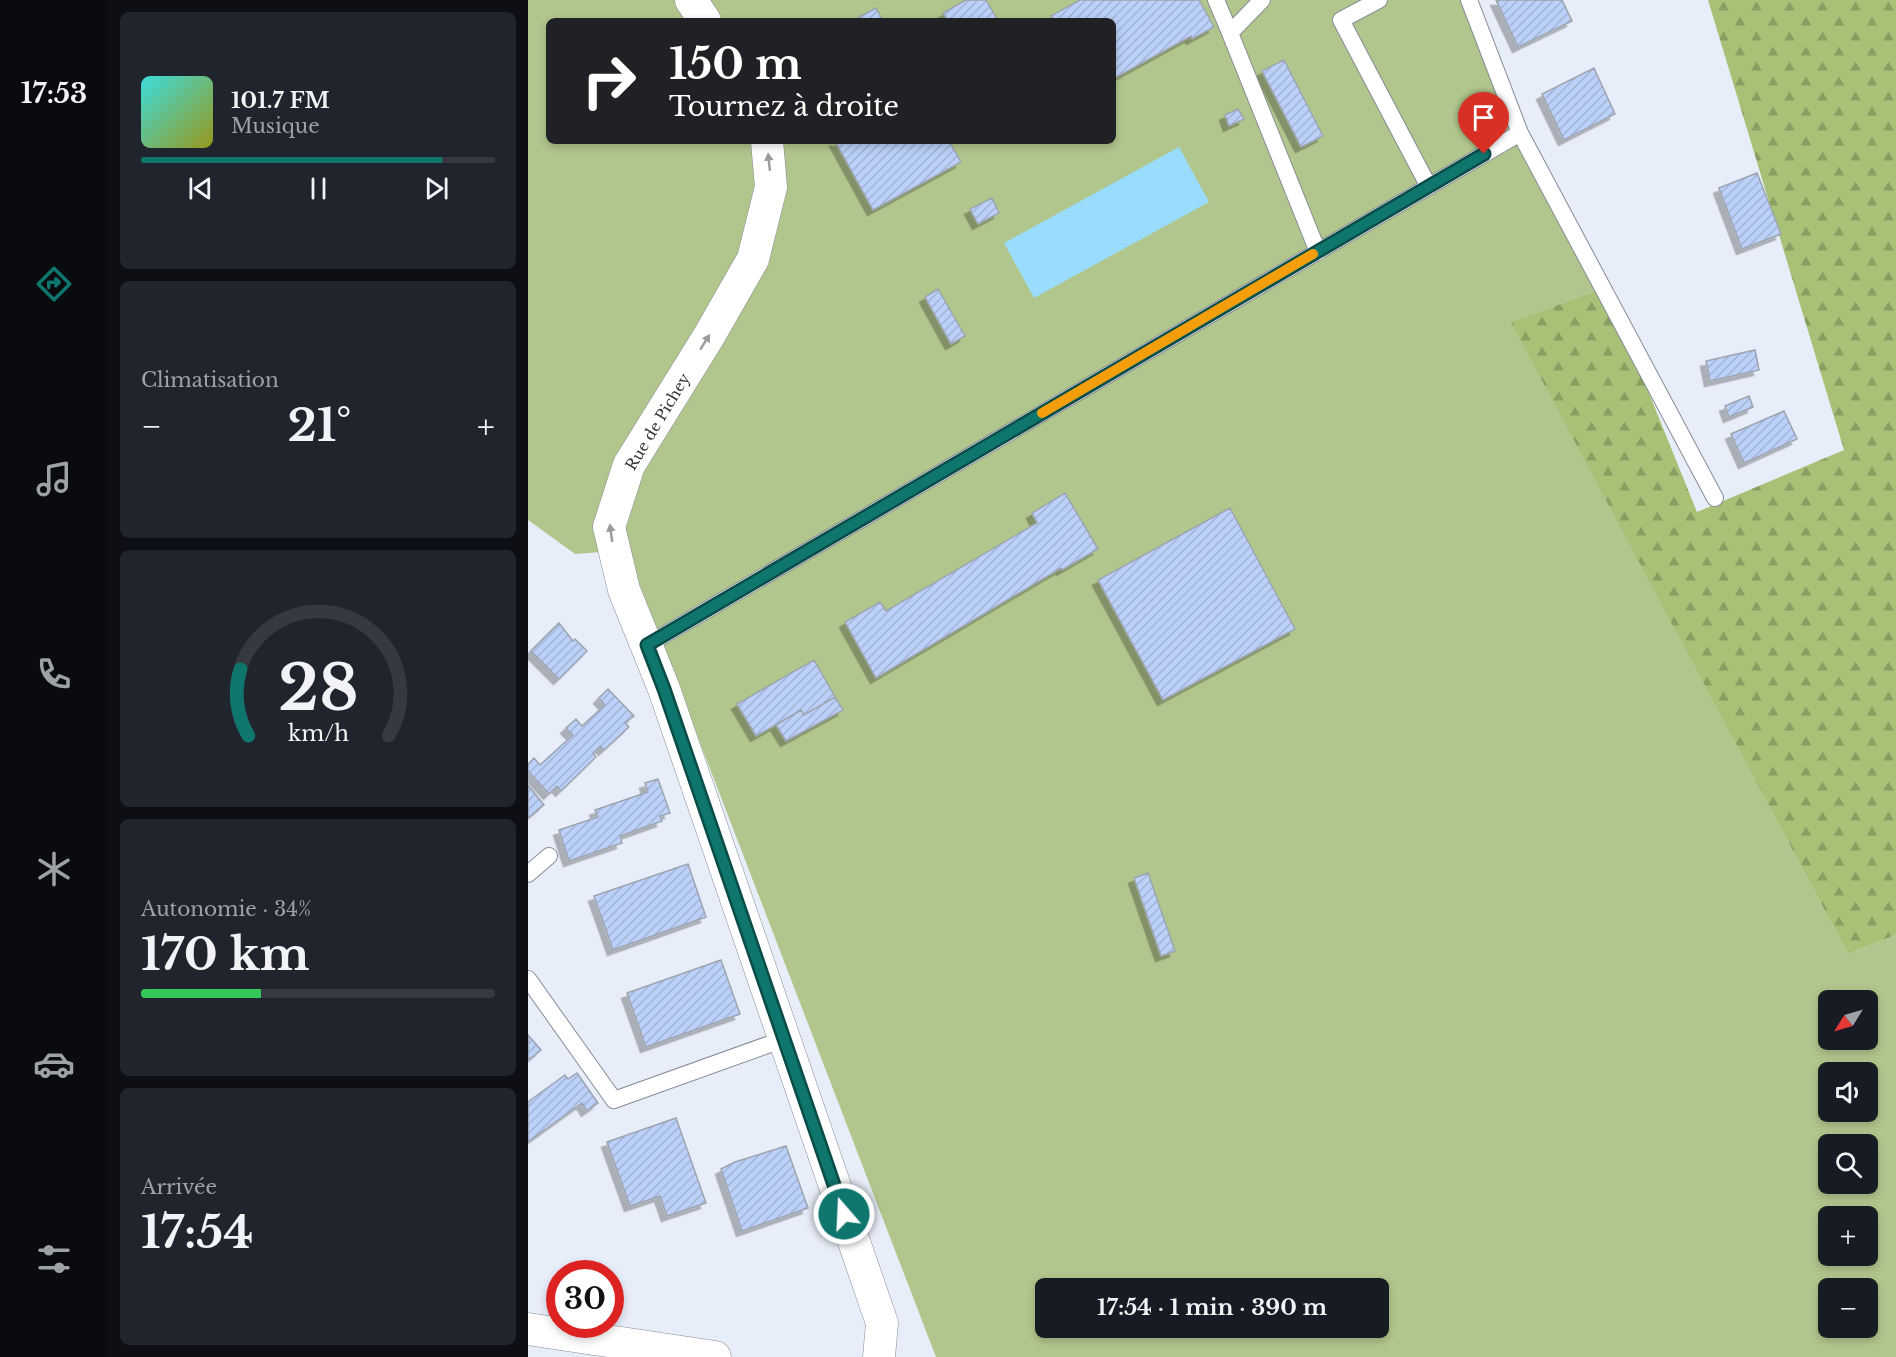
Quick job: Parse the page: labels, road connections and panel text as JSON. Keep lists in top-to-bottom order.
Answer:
{
  "streets": {
    "street": ["Rue de Pichey"]
  },
  "one_way": ["Rue de Pichey"],
  "north": "bottom left",
  "page": {
    "tabs": "17:53",
    "turn": ["150 m", "Tournez à droite"],
    "song": ["101.7 FM", "Musique"],
    "tile": [
      "Climatisation",
      ["Autonomie · 34%", "170 km"],
      ["Arrivée", "17:54"]
    ],
    "heat": ["−", "21°", "+"],
    "map_buttons": ["+", "−"],
    "limit": "30",
    "trip": "17:54 · 1 min · 390 m",
    "gauge": ["28", "km/h"]
  }
}
